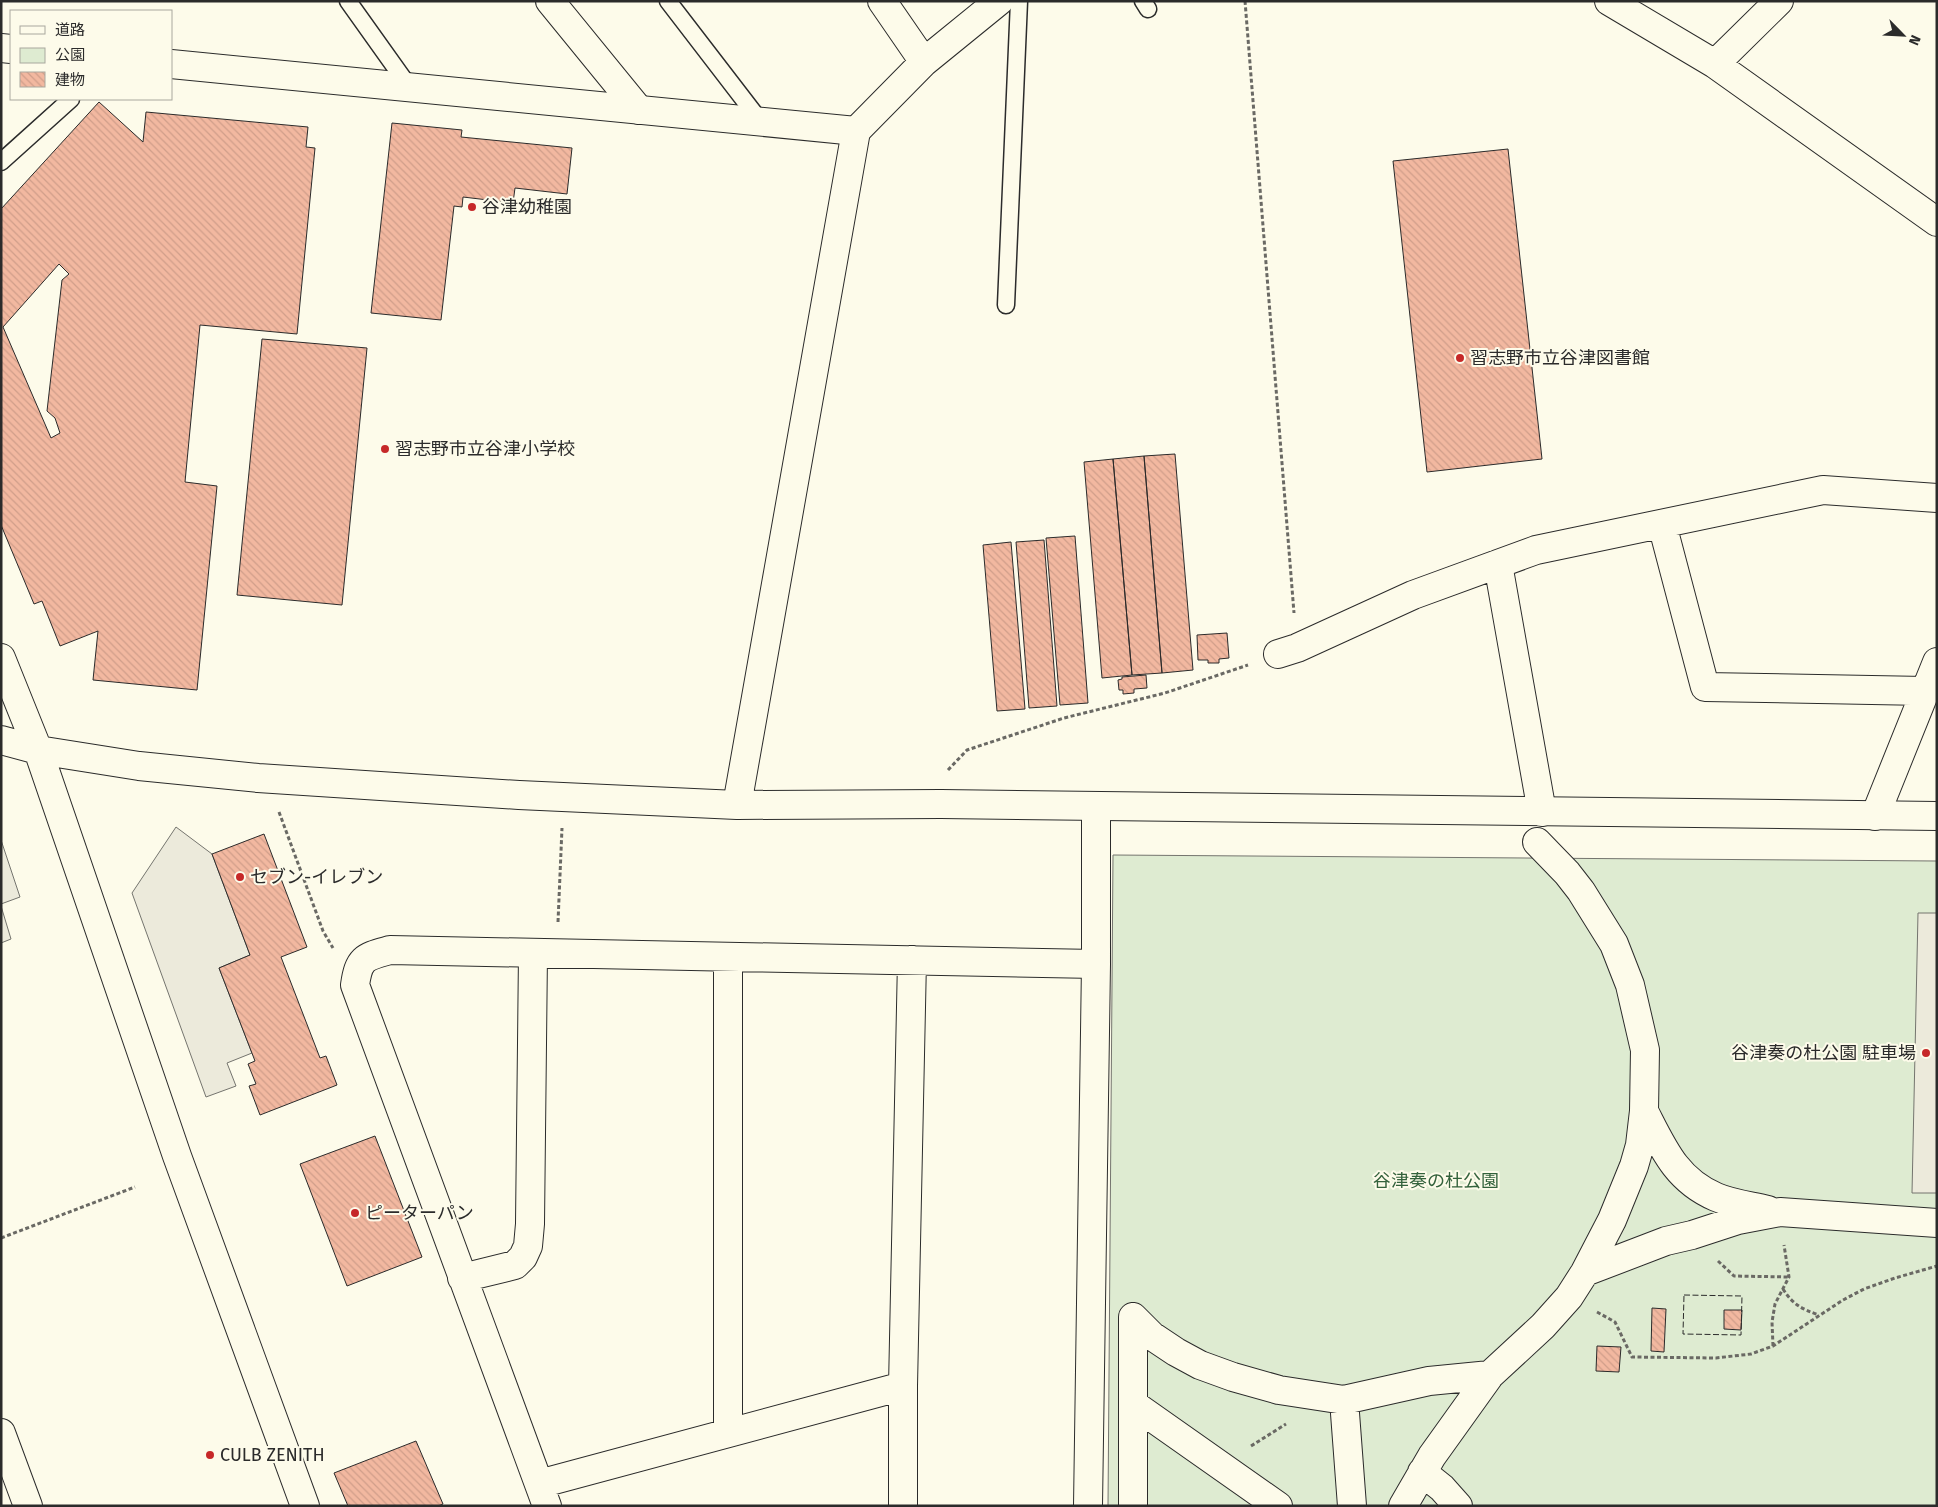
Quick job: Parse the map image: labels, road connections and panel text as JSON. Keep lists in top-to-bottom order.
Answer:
{
  "parks": ["谷津奏の杜公園"],
  "places": [
    "谷津幼稚園",
    "習志野市立谷津図書館",
    "習志野市立谷津小学校",
    "セブン-イレブン",
    "谷津奏の杜公園 駐車場",
    "ピーターパン",
    "CULB ZENITH"
  ],
  "legend": ["道路", "公園", "建物"],
  "north": "bottom right"
}
